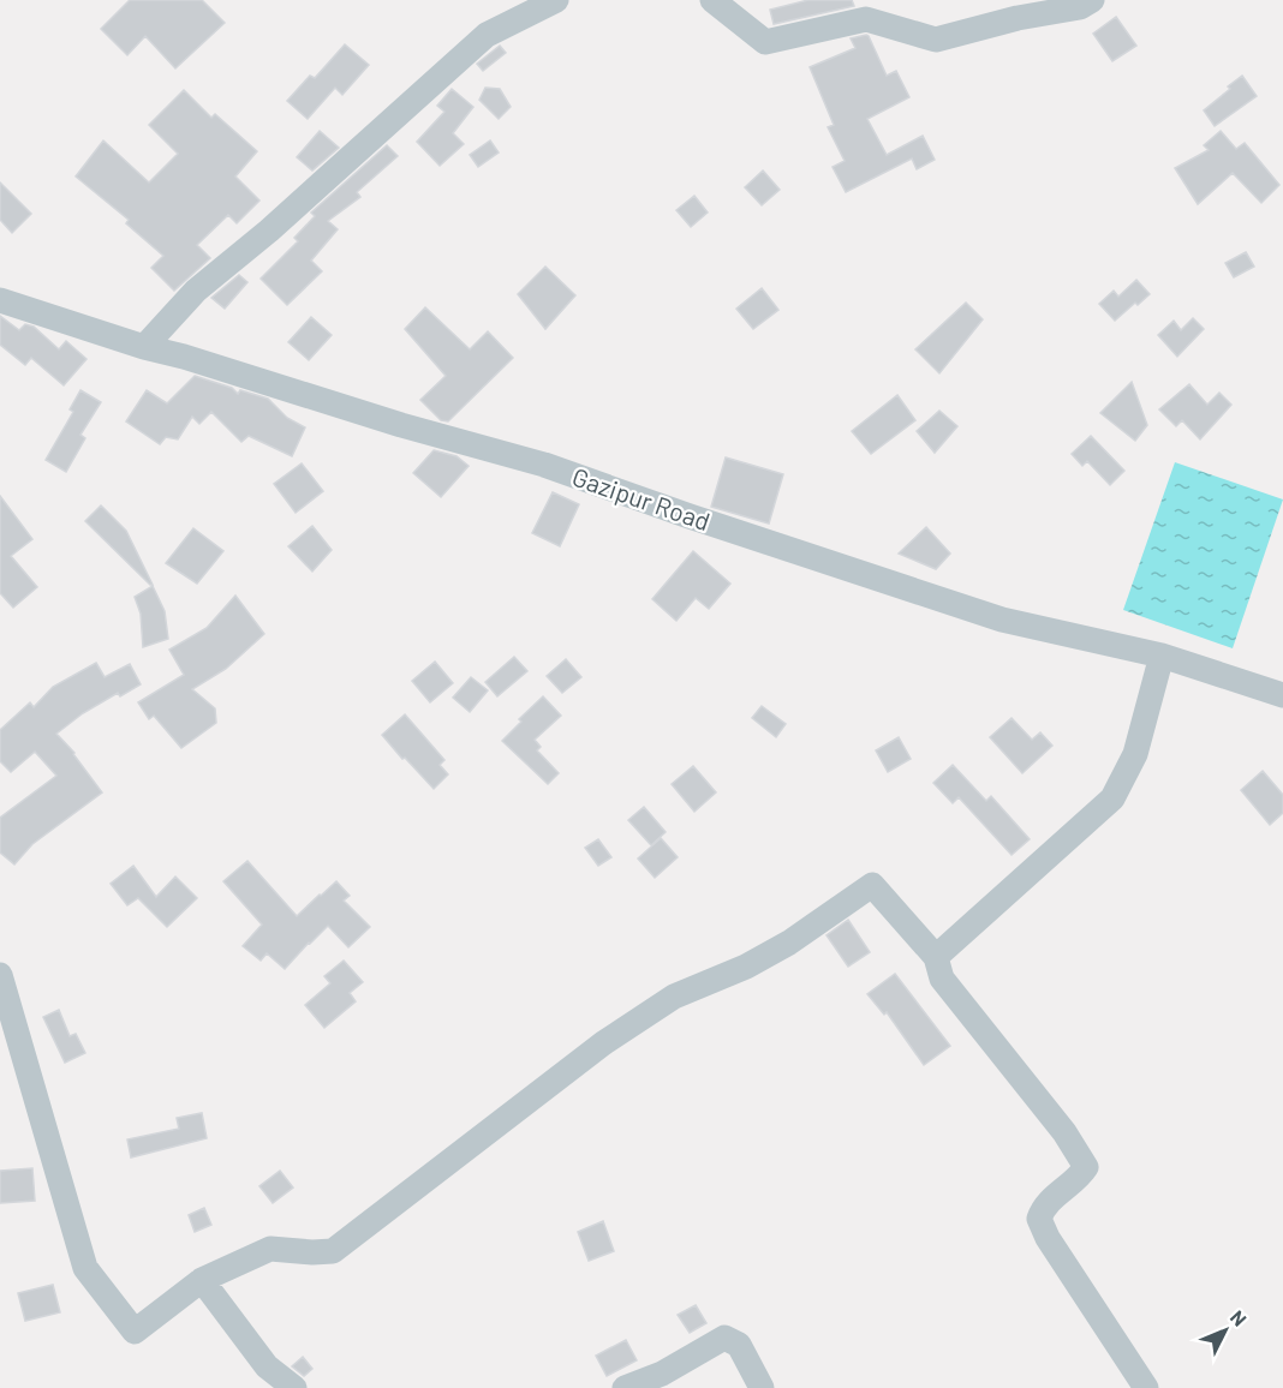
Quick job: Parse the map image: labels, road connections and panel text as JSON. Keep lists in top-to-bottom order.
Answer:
{
  "streets": {
    "street": ["Gazipur Road"]
  },
  "north": "top right"
}
